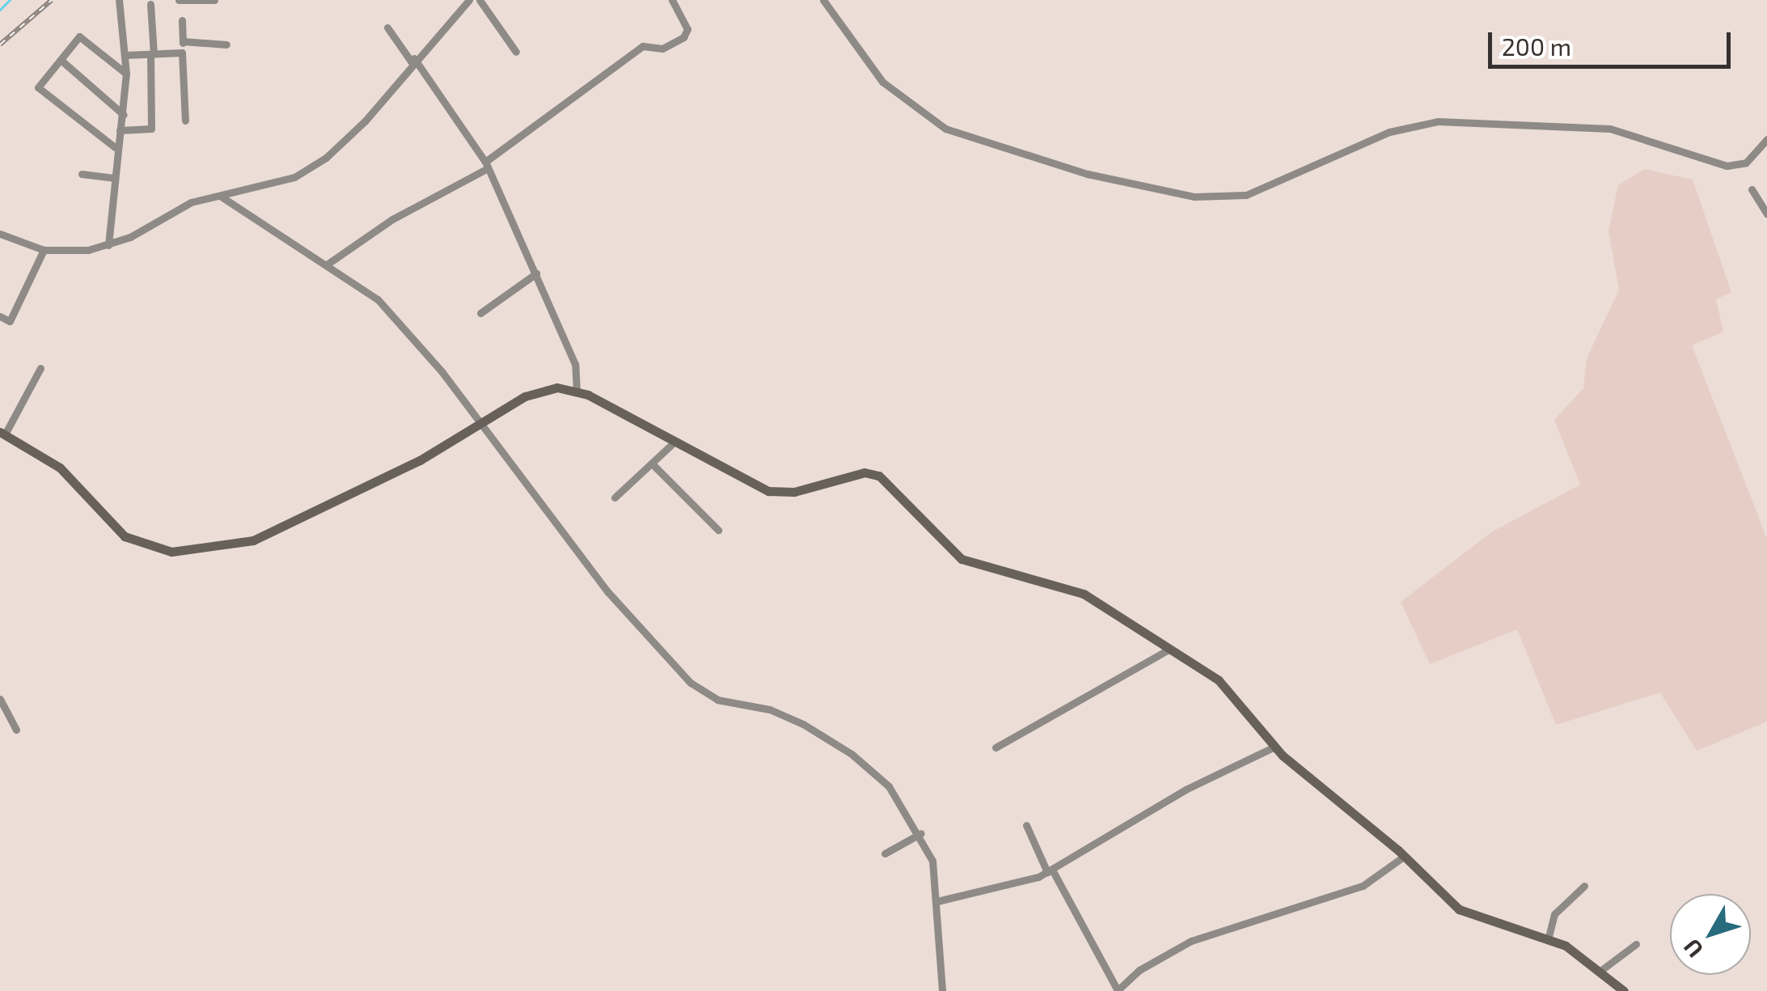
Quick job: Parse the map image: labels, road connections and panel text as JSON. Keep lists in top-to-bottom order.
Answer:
{
  "scale_bar": "200 m",
  "north": "bottom left"
}
